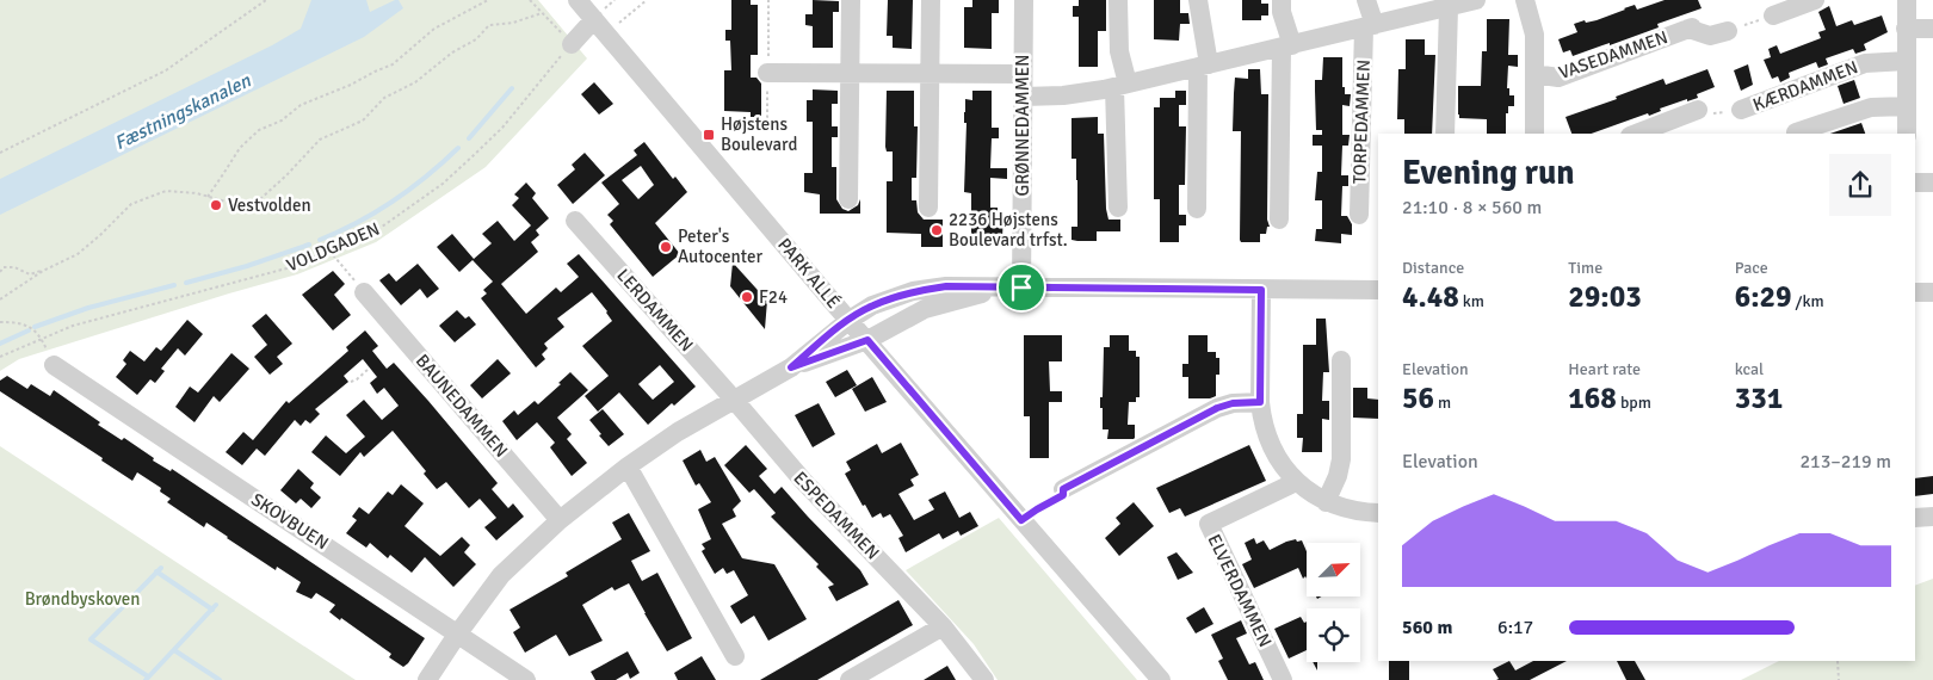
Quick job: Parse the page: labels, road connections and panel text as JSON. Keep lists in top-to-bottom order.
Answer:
{
  "streets": {
    "street": [
      "VASEDAMMEN",
      "KÆRDAMMEN",
      "TORPEDAMMEN",
      "GRØNNEDAMMEN",
      "PARK ALLÉ",
      "LERDAMMEN",
      "BAUNEDAMMEN",
      "ESPEDAMMEN",
      "SKOVBUEN",
      "ELVERDAMMEN"
    ],
    "path": ["VOLDGADEN"]
  },
  "crossings": [
    ["LERDAMMEN", "ESPEDAMMEN"]
  ],
  "water": ["Fæstningskanalen"],
  "parks": ["Brøndbyskoven"],
  "places": {
    "transit": ["Højstens Boulevard"],
    "other": [
      "Vestvolden",
      "2236 Højstens Boulevard trfst.",
      "Peter's Autocenter",
      "F24"
    ]
  },
  "north": "top right",
  "page": {
    "heading": ["Evening run", "21:10 · 8 × 560 m"],
    "stats": [
      ["Distance", "4.48 km"],
      ["Time", "29:03"],
      ["Pace", "6:29 /km"],
      ["Elevation", "56 m"],
      ["Heart rate", "168 bpm"],
      ["kcal", "331"]
    ],
    "chart": ["Elevation", "213–219 m"],
    "list": [
      {
        "name": "560 m",
        "note": "6:17"
      }
    ]
  }
}
